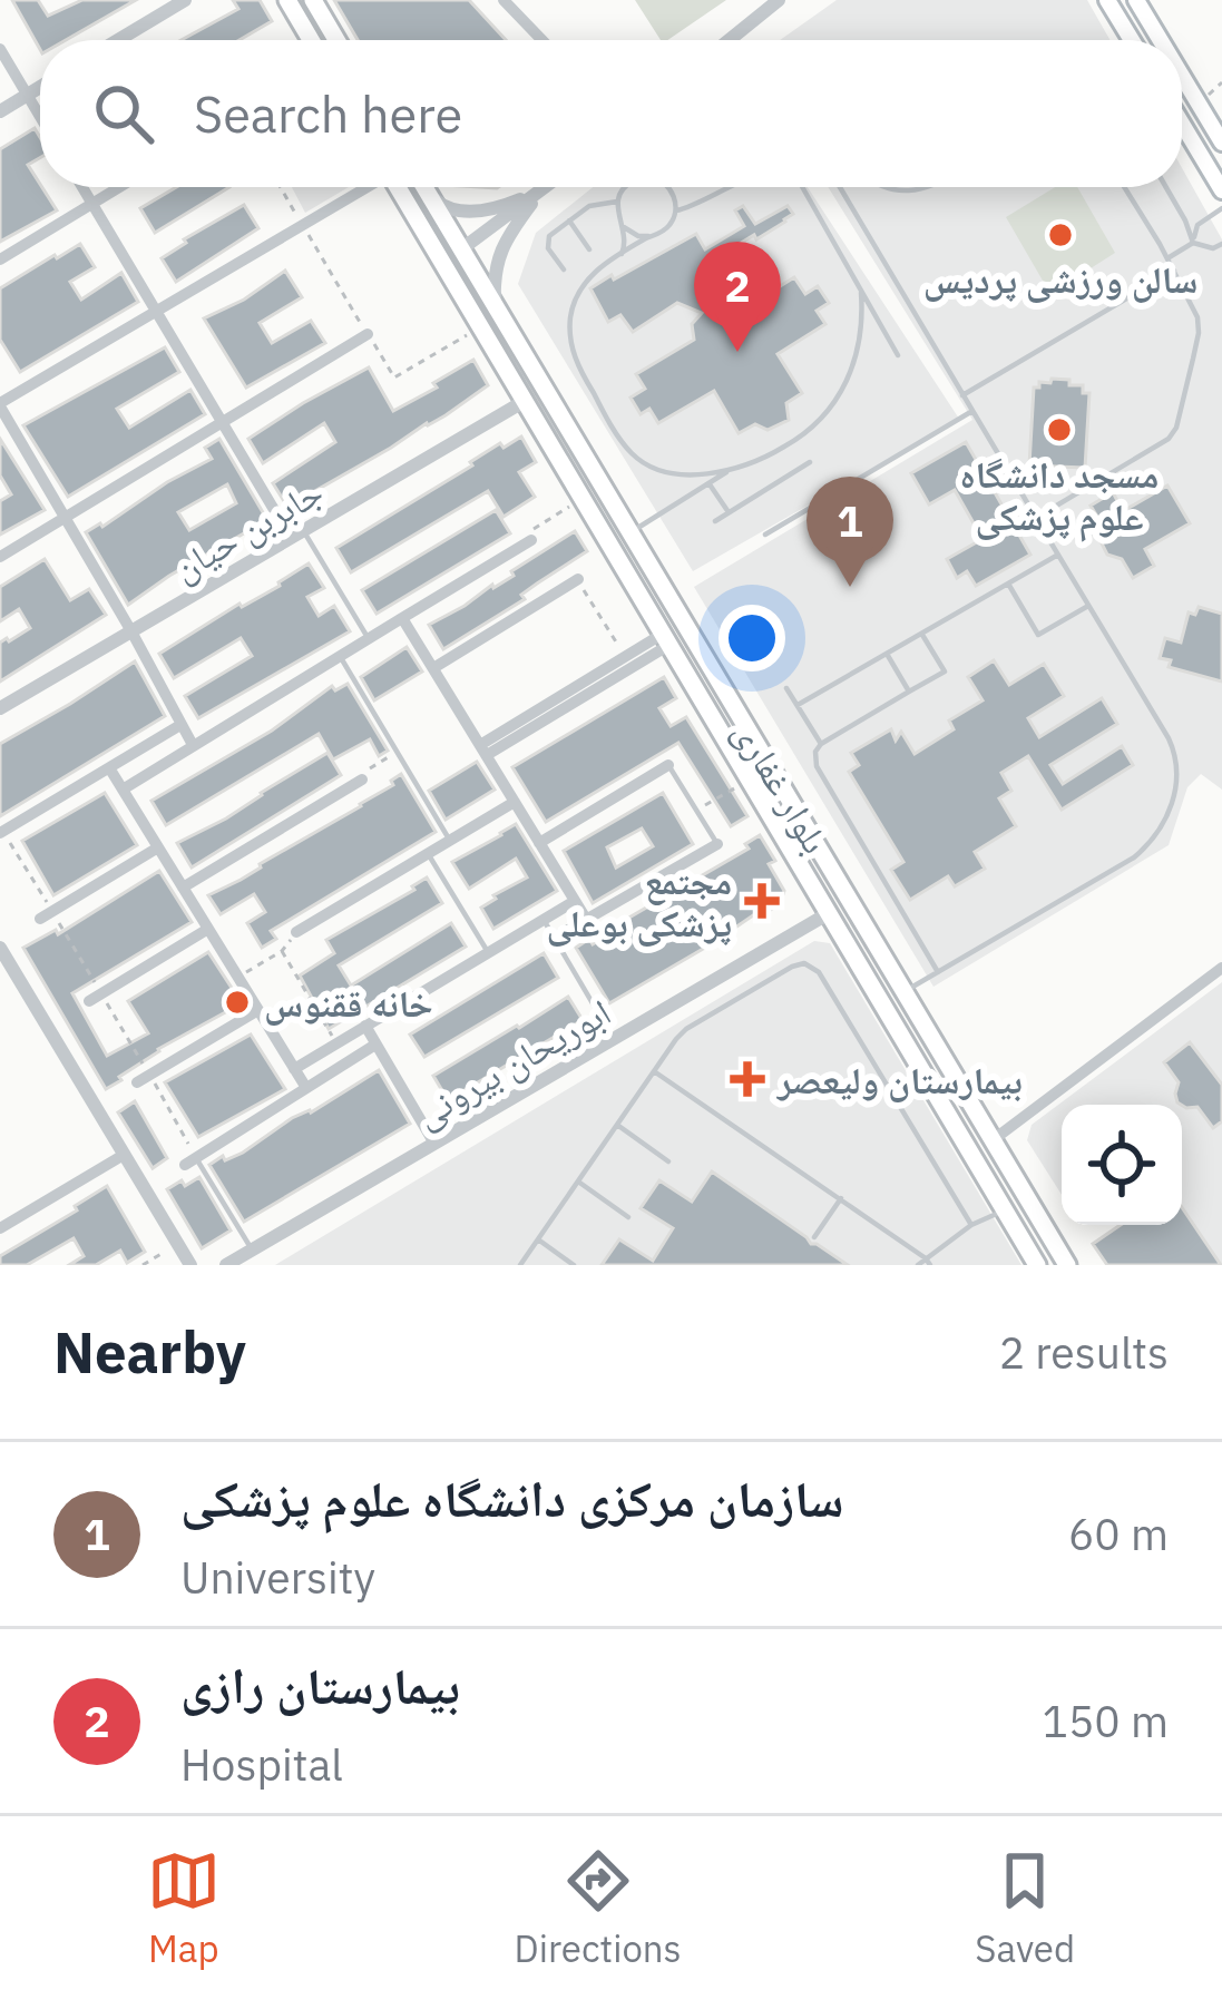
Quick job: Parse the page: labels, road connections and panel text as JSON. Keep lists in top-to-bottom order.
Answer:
{
  "streets": {
    "main road": ["بلوار غفاری"],
    "street": ["جابربن حیان", "ابوریحان بیرونی"]
  },
  "crossings": [
    ["جابربن حیان", "بلوار غفاری"],
    ["بلوار غفاری", "ابوریحان بیرونی"]
  ],
  "places": {
    "other": ["سالن ورزشی پردیس", "مسجد دانشگاه علوم پزشکی", "خانه ققنوس"],
    "health": ["مجتمع پزشکی بوعلی", "بیمارستان ولیعصر"]
  },
  "page": {
    "search": "Search here",
    "pins": ["2", "1"],
    "heading": ["Nearby", "2 results"],
    "list": [
      {
        "mark": "1",
        "name": "سازمان مرکزی دانشگاه علوم پزشکی",
        "note": "University",
        "value": "60 m"
      },
      {
        "mark": "2",
        "name": "بیمارستان رازی",
        "note": "Hospital",
        "value": "150 m"
      }
    ],
    "nav": ["Map", "Directions", "Saved"]
  }
}
